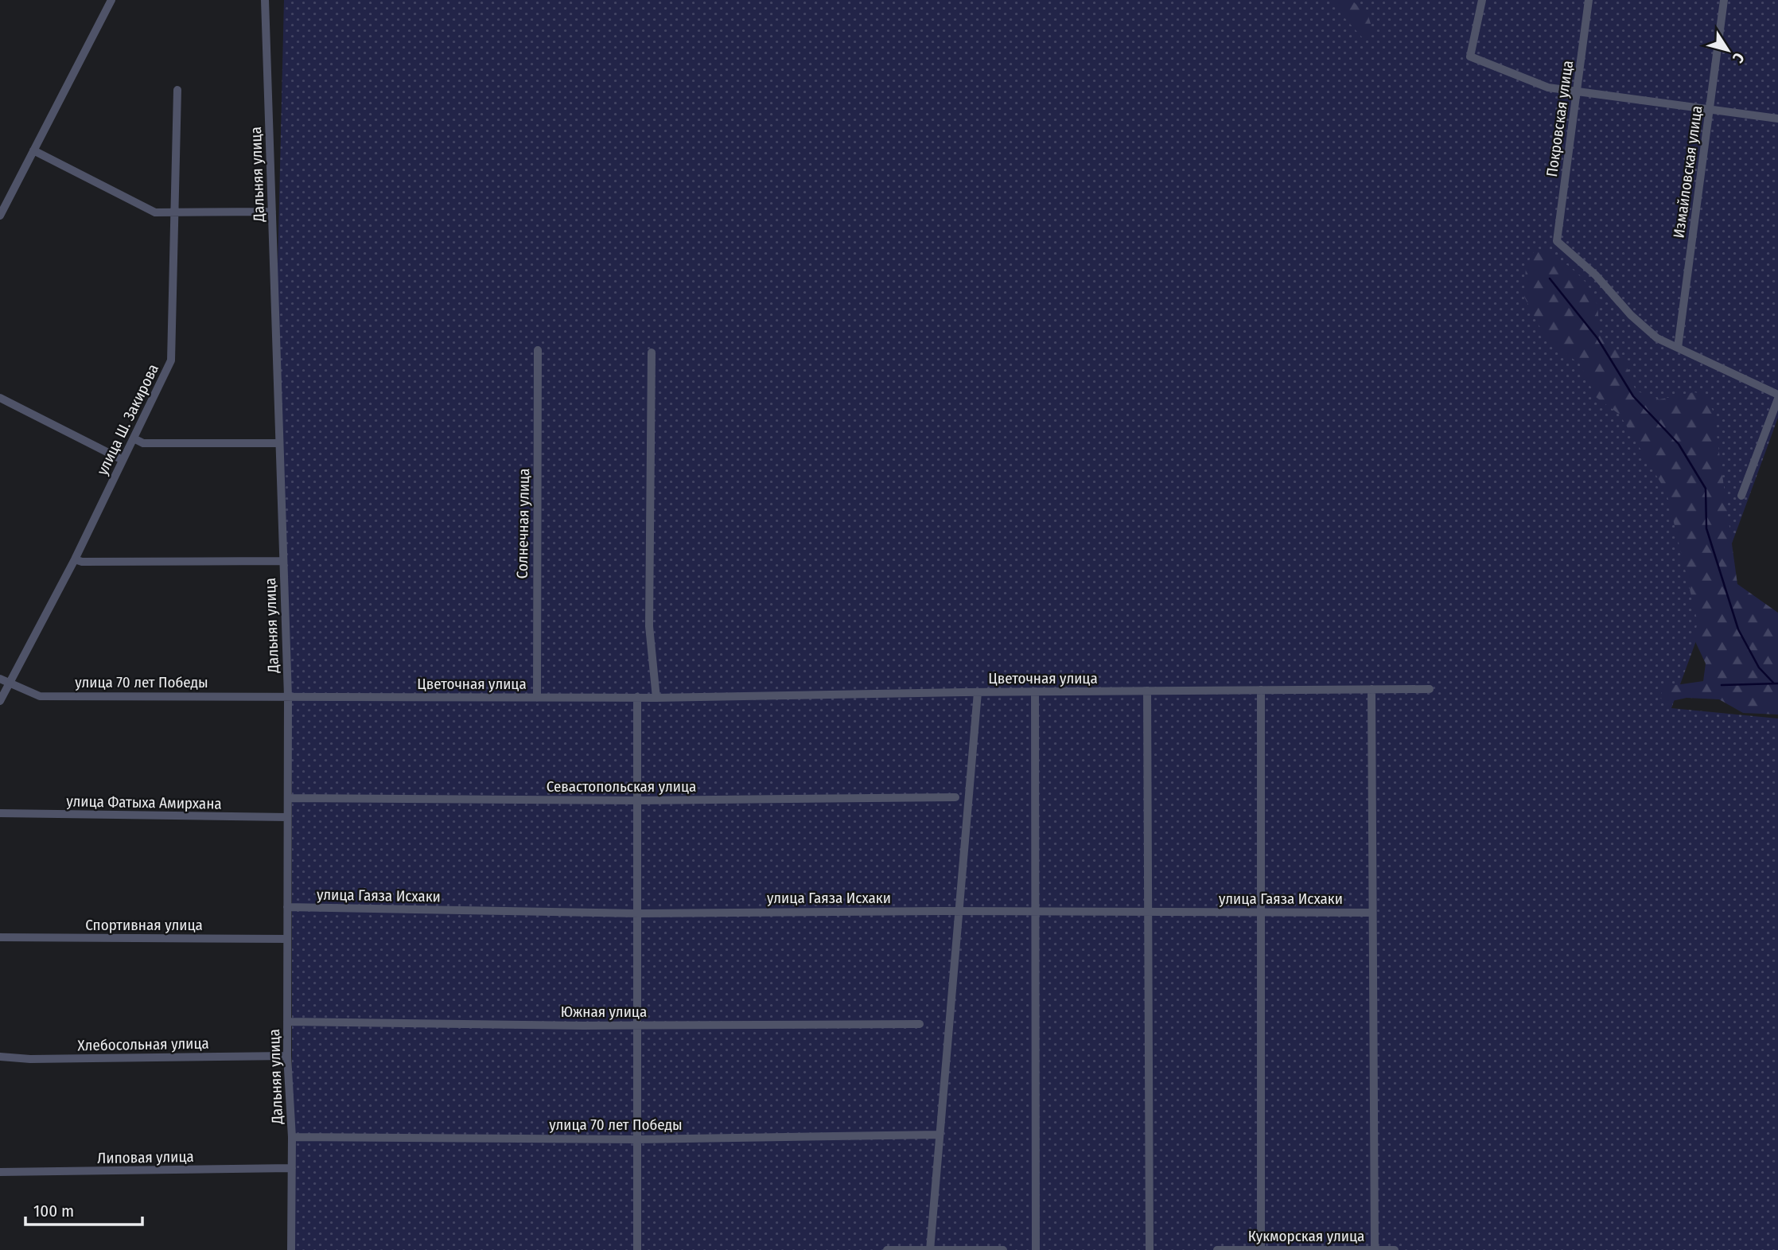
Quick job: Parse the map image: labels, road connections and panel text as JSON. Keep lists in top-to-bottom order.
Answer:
{
  "streets": {
    "street": [
      "Покровская улица",
      "Измайловская улица",
      "Дальняя улица",
      "улица Ш. Закирова",
      "Солнечная улица",
      "Цветочная улица",
      "улица 70 лет Победы",
      "Севастопольская улица",
      "улица Фатыха Амирхана",
      "улица Гаяза Исхаки",
      "Спортивная улица",
      "Южная улица",
      "Хлебосольная улица",
      "Липовая улица",
      "Кукморская улица"
    ]
  },
  "crossings": [
    ["Покровская улица", "Измайловская улица"],
    ["Дальняя улица", "Цветочная улица"],
    ["Дальняя улица", "улица 70 лет Победы"],
    ["Дальняя улица", "Севастопольская улица"],
    ["Дальняя улица", "улица Фатыха Амирхана"],
    ["Дальняя улица", "улица Гаяза Исхаки"],
    ["Дальняя улица", "Спортивная улица"],
    ["Дальняя улица", "Южная улица"],
    ["Дальняя улица", "Хлебосольная улица"],
    ["Дальняя улица", "Липовая улица"],
    ["улица Ш. Закирова", "улица 70 лет Победы"],
    ["Солнечная улица", "Цветочная улица"],
    ["Цветочная улица", "улица 70 лет Победы"]
  ],
  "scale_bar": "100 m",
  "north": "bottom right"
}
